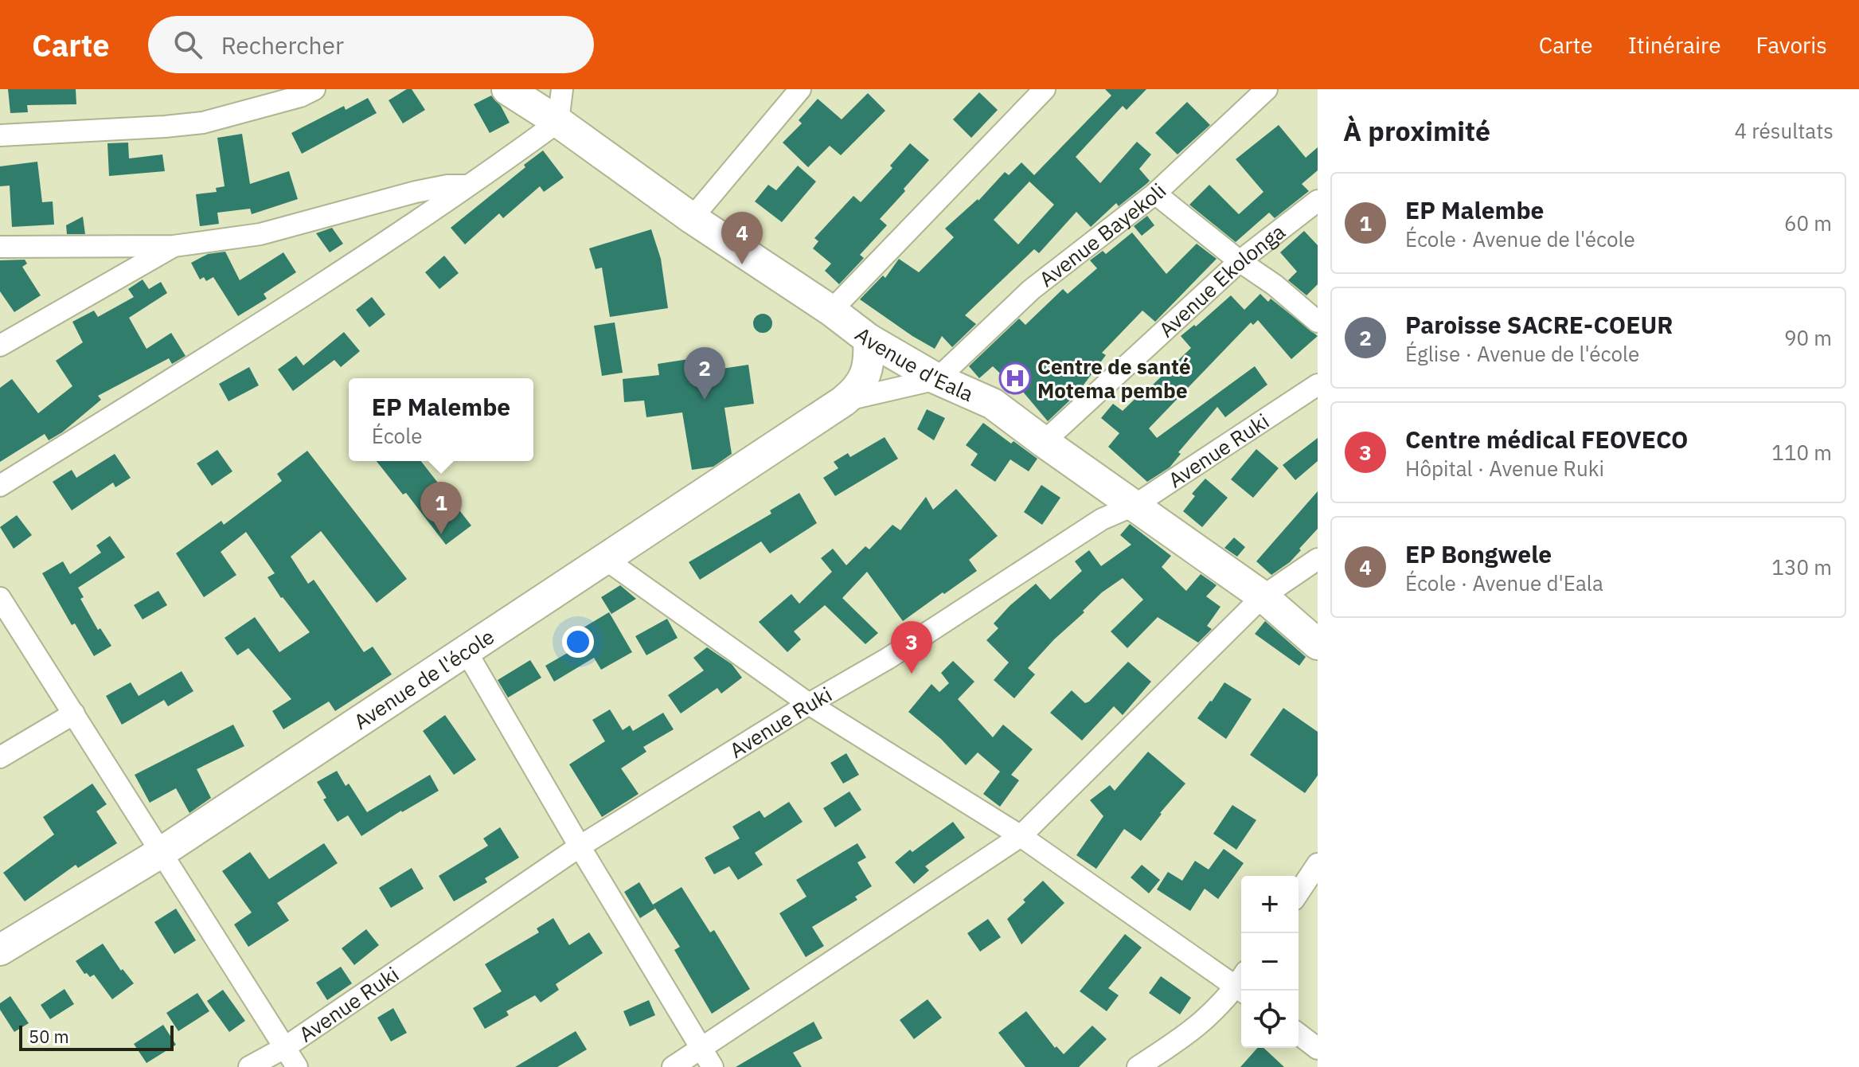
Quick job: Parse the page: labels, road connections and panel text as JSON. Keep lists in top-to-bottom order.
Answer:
{
  "streets": {
    "street": [
      "Avenue Bayekoli",
      "Avenue Ekolonga",
      "Avenue d'Eala",
      "Avenue Ruki",
      "Avenue de l'école"
    ]
  },
  "crossings": [
    ["Avenue Bayekoli", "Avenue d'Eala"],
    ["Avenue Ekolonga", "Avenue d'Eala"],
    ["Avenue d'Eala", "Avenue Ruki"],
    ["Avenue d'Eala", "Avenue de l'école"]
  ],
  "places": {
    "hospital": ["Centre de santé Motema pembe"]
  },
  "scale_bar": "50 m",
  "page": {
    "header": "Carte",
    "search": "Rechercher",
    "nav": ["Carte", "Itinéraire", "Favoris"],
    "heading": ["À proximité", "4 résultats"],
    "list": [
      {
        "mark": "1",
        "name": "EP Malembe",
        "note": "École · Avenue de l'école",
        "value": "60 m"
      },
      {
        "mark": "2",
        "name": "Paroisse SACRE-COEUR",
        "note": "Église · Avenue de l'école",
        "value": "90 m"
      },
      {
        "mark": "3",
        "name": "Centre médical FEOVECO",
        "note": "Hôpital · Avenue Ruki",
        "value": "110 m"
      },
      {
        "mark": "4",
        "name": "EP Bongwele",
        "note": "École · Avenue d'Eala",
        "value": "130 m"
      }
    ],
    "pins": [
      "4",
      "2",
      "1",
      "3"
    ],
    "popup": ["EP Malembe", "École"],
    "map_buttons": ["+", "−"],
    "scale": "50 m"
  }
}
